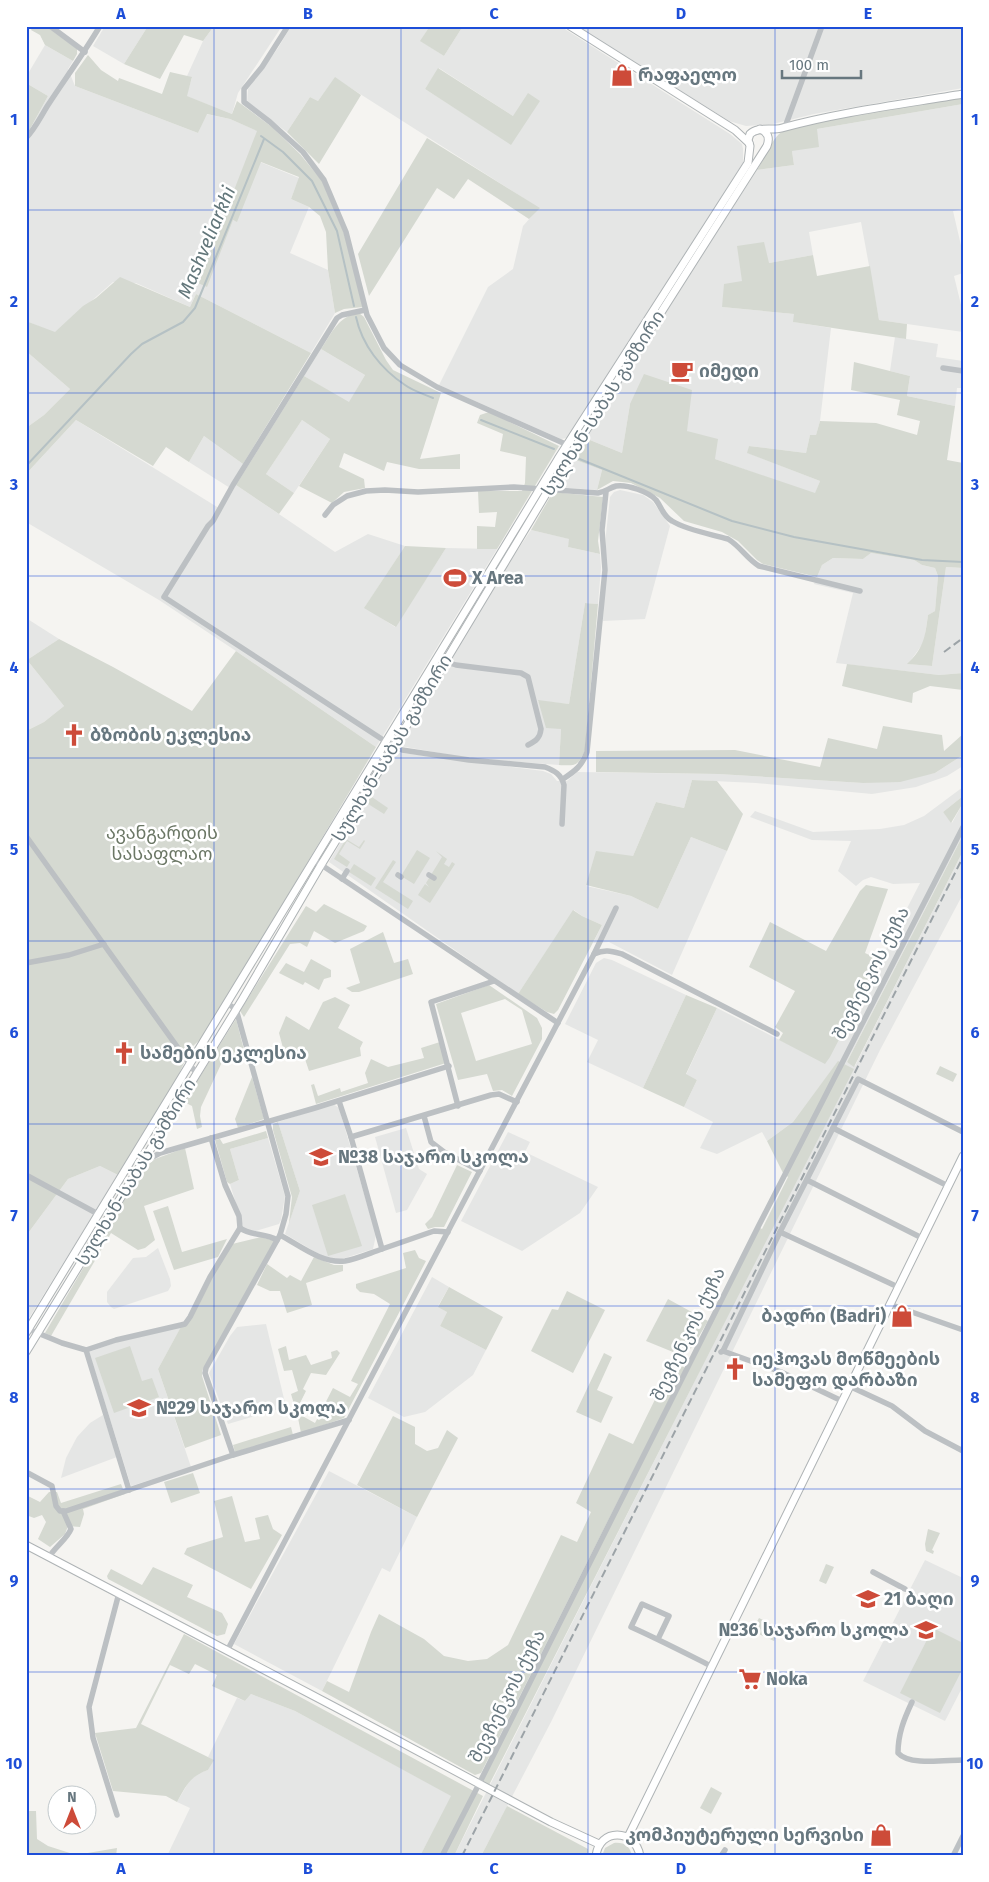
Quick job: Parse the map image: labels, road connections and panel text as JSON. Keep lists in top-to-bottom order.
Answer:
{
  "streets": {
    "main road": ["სულხან-საბას გამზირი"],
    "street": ["შევჩენკოს ქუჩა"]
  },
  "water": ["Mashveliarkhi"],
  "parks": ["ავანგარდის სასაფლაო"],
  "places": {
    "shop": ["რაფაელო", "ბადრი (Badri)", "კომპიუტერული სერვისი"],
    "cafe": ["იმედი"],
    "sports": ["X Area"],
    "church": ["ბზობის ეკლესია", "სამების ეკლესია", "იეჰოვას მოწმეების სამეფო დარბაზი"],
    "school or university": [
      "№38 საჯარო სკოლა",
      "№29 საჯარო სკოლა",
      "21 ბაღი",
      "№36 საჯარო სკოლა"
    ],
    "supermarket": ["Noka"]
  },
  "scale_bar": "100 m",
  "north": "top",
  "grid": {
    "columns": [
      "A",
      "B",
      "C",
      "D",
      "E"
    ],
    "rows": [
      "1",
      "2",
      "3",
      "4",
      "5",
      "6",
      "7",
      "8",
      "9",
      "10"
    ]
  }
}
